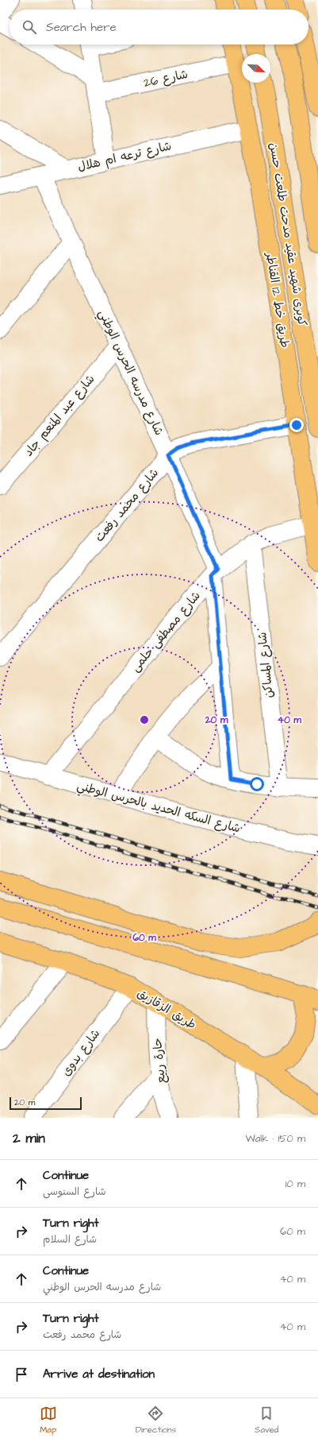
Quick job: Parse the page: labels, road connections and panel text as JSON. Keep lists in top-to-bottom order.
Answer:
{
  "streets": {
    "main road": ["كوبرى شهيد عقيد مدحت طلعت حسن", "طريق خط 12 القناطر", "طريق الزقازيق"],
    "street": [
      "شارع 26",
      "شارع ترعه ام هلال",
      "شارع مدرسه الحرس الوطني",
      "شارع عبد المنعم جاد",
      "شارع محمد رفعت",
      "شارع مصطفى حلمى",
      "شارع المساكن",
      "شارع السكه الحديد بالحرس الوطني",
      "شارع بدوى",
      "حارة ربيع"
    ]
  },
  "crossings": [
    ["شارع 26", "طريق خط 12 القناطر"],
    ["شارع ترعه ام هلال", "طريق خط 12 القناطر"],
    ["شارع ترعه ام هلال", "شارع مدرسه الحرس الوطني"],
    ["طريق خط 12 القناطر", "شارع محمد رفعت"],
    ["طريق خط 12 القناطر", "شارع مصطفى حلمى"],
    ["شارع مدرسه الحرس الوطني", "شارع عبد المنعم جاد"],
    ["شارع مدرسه الحرس الوطني", "شارع محمد رفعت"],
    ["شارع مدرسه الحرس الوطني", "شارع مصطفى حلمى"],
    ["شارع مصطفى حلمى", "شارع المساكن"],
    ["شارع مصطفى حلمى", "شارع السكه الحديد بالحرس الوطني"],
    ["طريق الزقازيق", "شارع بدوى"],
    ["طريق الزقازيق", "حارة ربيع"]
  ],
  "scale_bar": "20 m",
  "north": "bottom right",
  "page": {
    "search": "Search here",
    "scale": "20 m",
    "heading": ["2 min", "Walk · 150 m"],
    "list": [
      ["Continue", "شارع السنوسى", "10 m"],
      ["Turn right", "شارع السلام", "60 m"],
      ["Continue", "شارع مدرسه الحرس الوطني", "40 m"],
      ["Turn right", "شارع محمد رفعت", "40 m"],
      "Arrive at destination"
    ],
    "nav": ["Map", "Directions", "Saved"]
  },
  "rings": ["20 m", "40 m", "60 m"]
}
